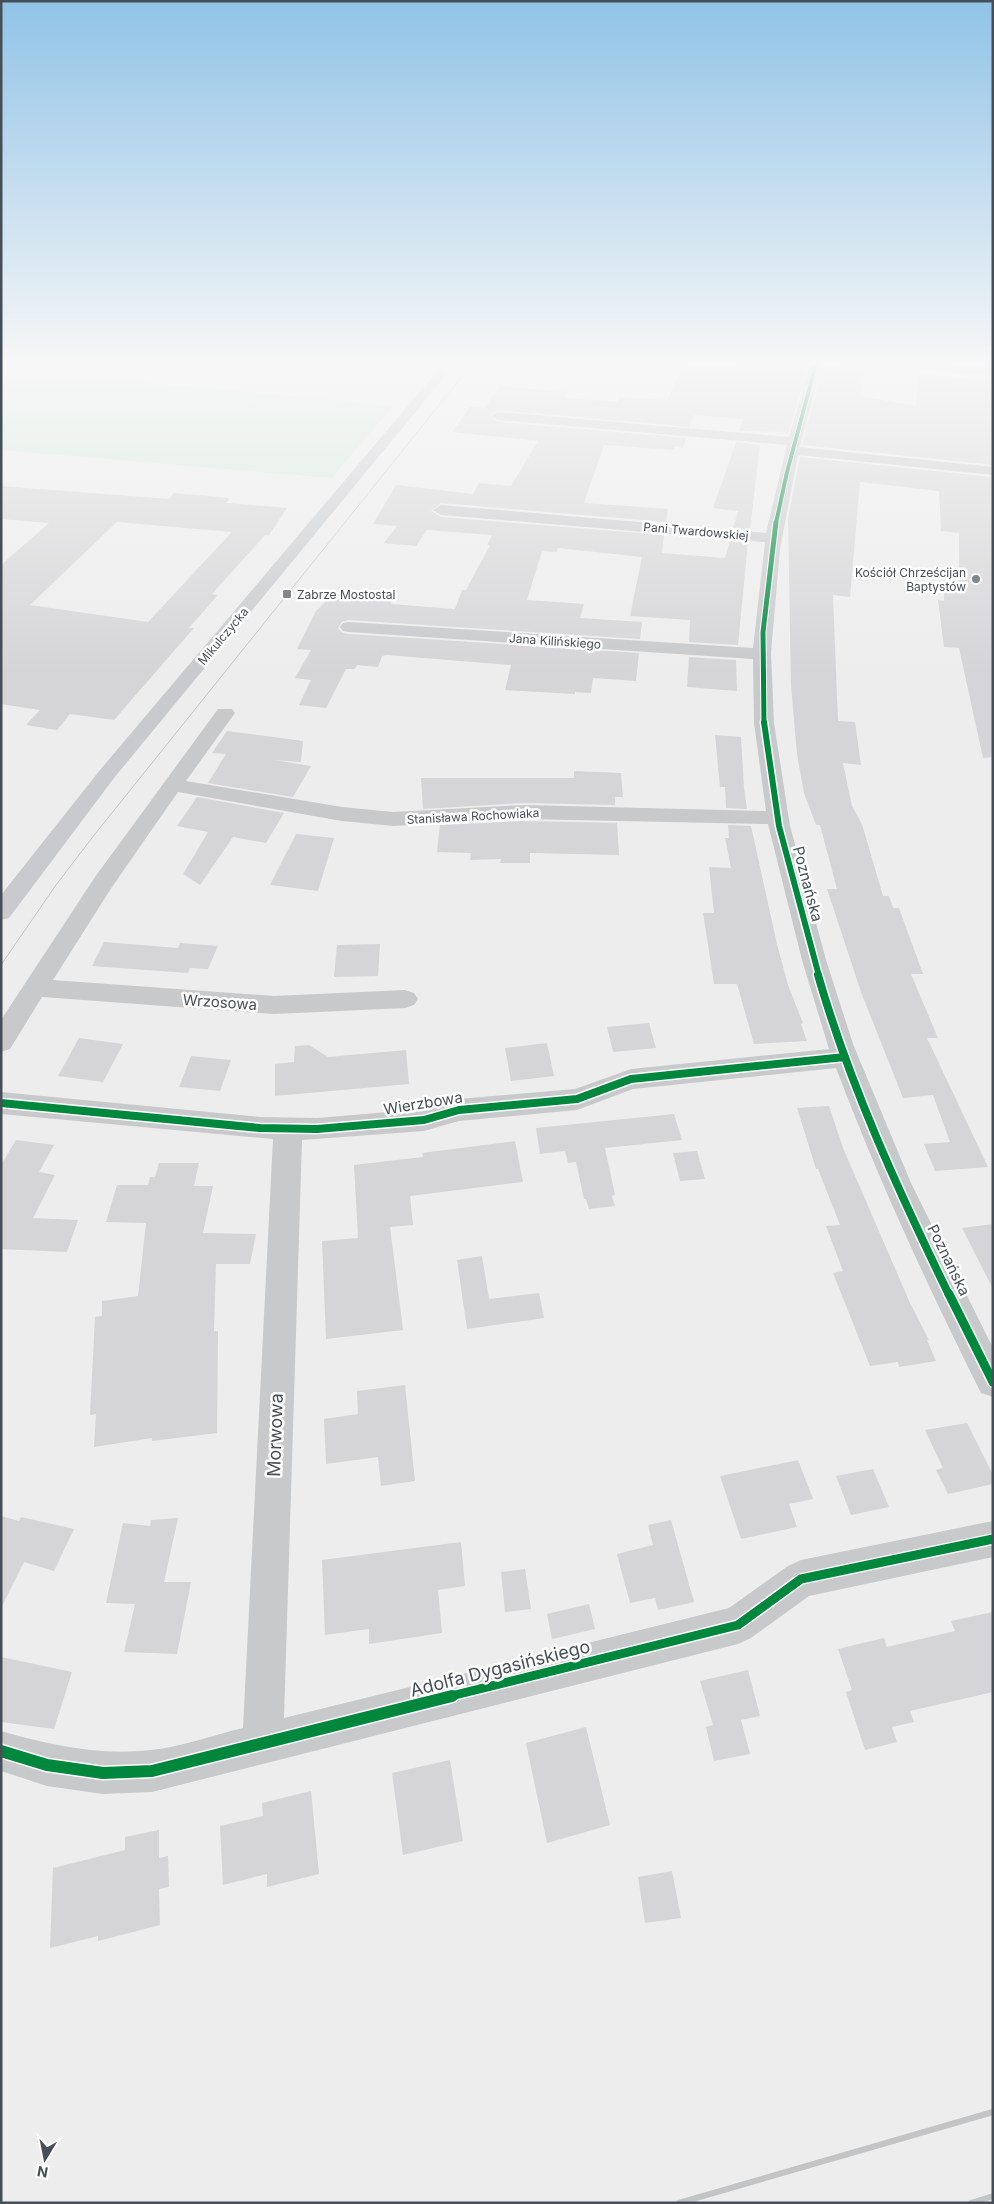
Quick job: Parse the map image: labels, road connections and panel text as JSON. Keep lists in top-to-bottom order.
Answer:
{
  "streets": {
    "main road": ["Mikulczycka"],
    "street": [
      "Pani Twardowskiej",
      "Jana Kilińskiego",
      "Stanisława Rochowiaka",
      "Poznańska",
      "Wrzosowa",
      "Wierzbowa",
      "Morwowa",
      "Adolfa Dygasińskiego"
    ]
  },
  "crossings": [
    ["Pani Twardowskiej", "Poznańska"],
    ["Jana Kilińskiego", "Poznańska"],
    ["Stanisława Rochowiaka", "Poznańska"],
    ["Poznańska", "Wierzbowa"],
    ["Wierzbowa", "Morwowa"],
    ["Morwowa", "Adolfa Dygasińskiego"]
  ],
  "places": {
    "other": ["Kościół Chrześcijan Baptystów"],
    "transit": ["Zabrze Mostostal"]
  },
  "north": "bottom"
}
